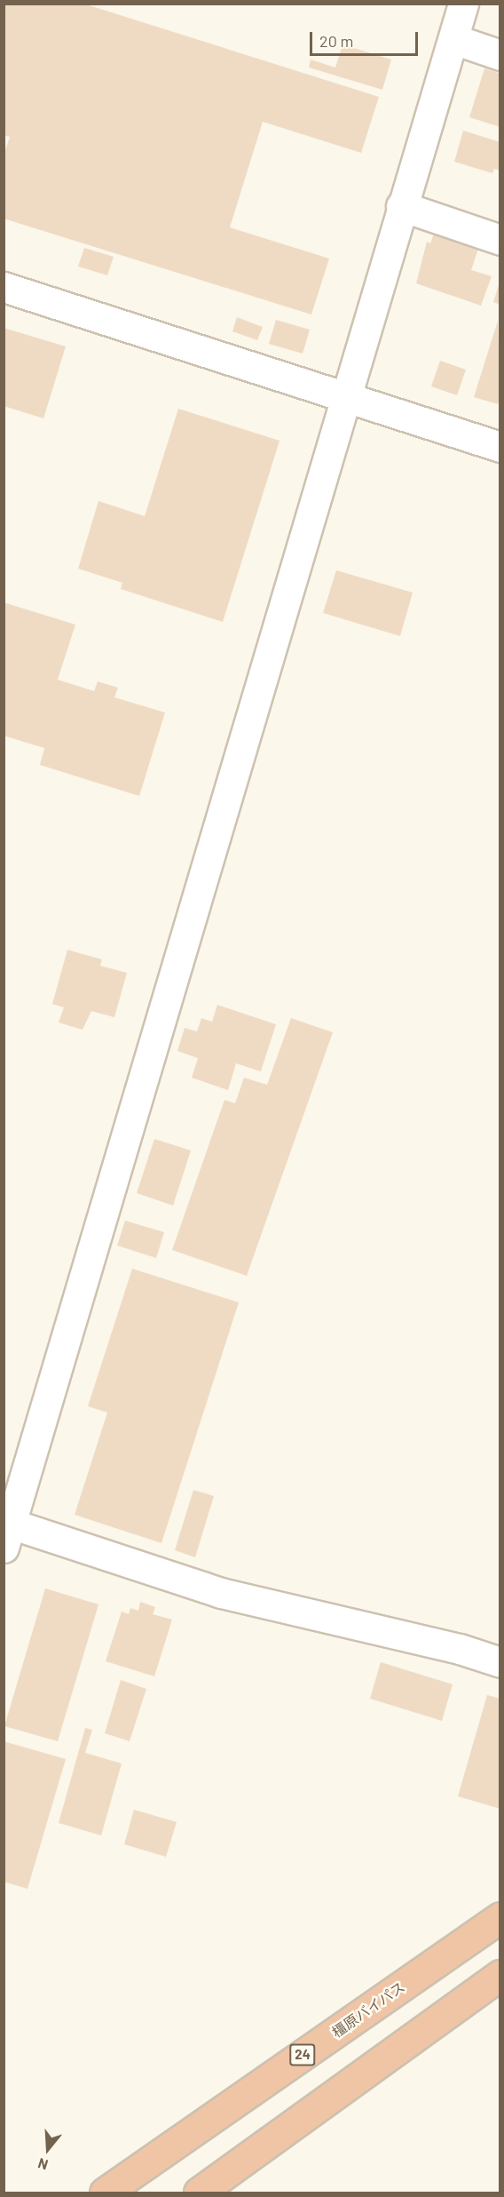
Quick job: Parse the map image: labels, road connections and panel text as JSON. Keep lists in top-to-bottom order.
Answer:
{
  "streets": {
    "highway": ["橿原バイパス", "24"]
  },
  "scale_bar": "20 m",
  "north": "bottom"
}
